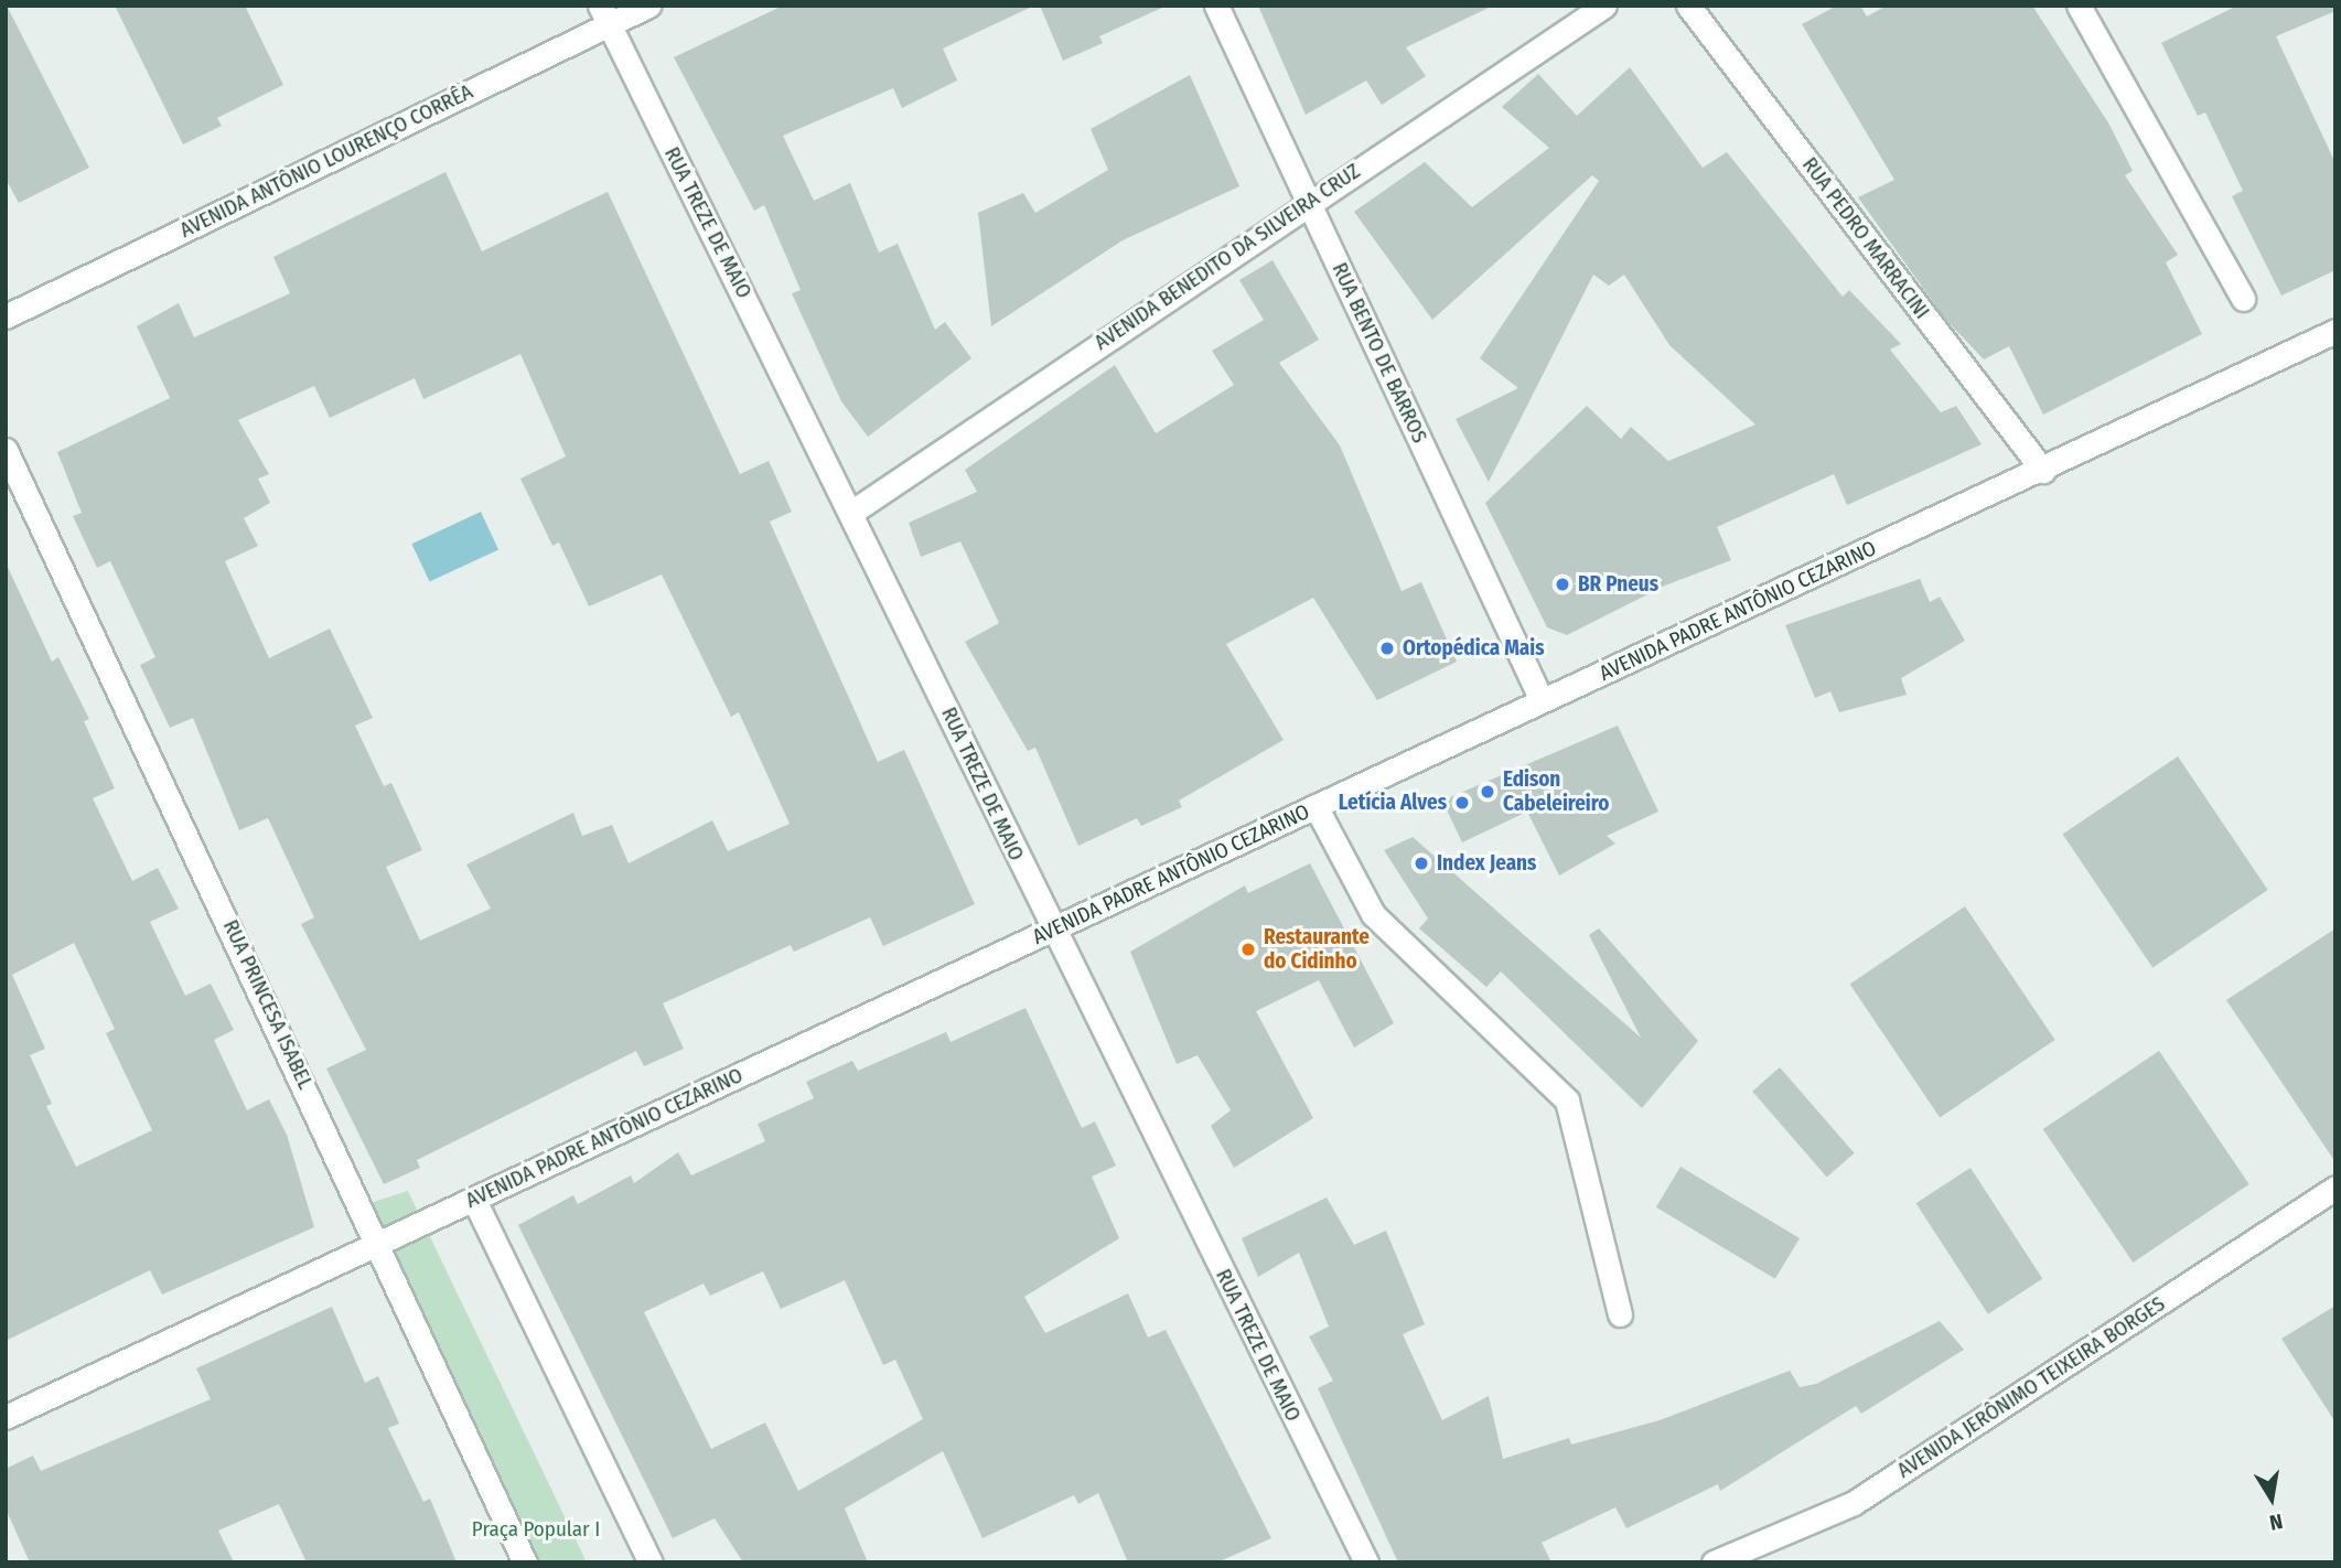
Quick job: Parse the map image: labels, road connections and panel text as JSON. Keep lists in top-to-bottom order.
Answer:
{
  "streets": {
    "street": [
      "AVENIDA ANTÔNIO LOURENÇO CORRÊA",
      "RUA TREZE DE MAIO",
      "RUA PEDRO MARRACINI",
      "AVENIDA BENEDITO DA SILVEIRA CRUZ",
      "RUA BENTO DE BARROS",
      "AVENIDA PADRE ANTÔNIO CEZARINO",
      "RUA PRINCESA ISABEL",
      "AVENIDA JERÔNIMO TEIXEIRA BORGES"
    ]
  },
  "crossings": [
    ["AVENIDA ANTÔNIO LOURENÇO CORRÊA", "RUA TREZE DE MAIO"],
    ["RUA TREZE DE MAIO", "AVENIDA BENEDITO DA SILVEIRA CRUZ"],
    ["RUA TREZE DE MAIO", "AVENIDA PADRE ANTÔNIO CEZARINO"],
    ["RUA PEDRO MARRACINI", "AVENIDA PADRE ANTÔNIO CEZARINO"],
    ["AVENIDA BENEDITO DA SILVEIRA CRUZ", "RUA BENTO DE BARROS"],
    ["RUA BENTO DE BARROS", "AVENIDA PADRE ANTÔNIO CEZARINO"],
    ["AVENIDA PADRE ANTÔNIO CEZARINO", "RUA PRINCESA ISABEL"]
  ],
  "parks": ["Praça Popular I"],
  "places": [
    "BR Pneus",
    "Ortopédica Mais",
    "Edison Cabeleireiro",
    "Letícia Alves",
    "Index Jeans",
    "Restaurante do Cidinho"
  ],
  "north": "bottom"
}
